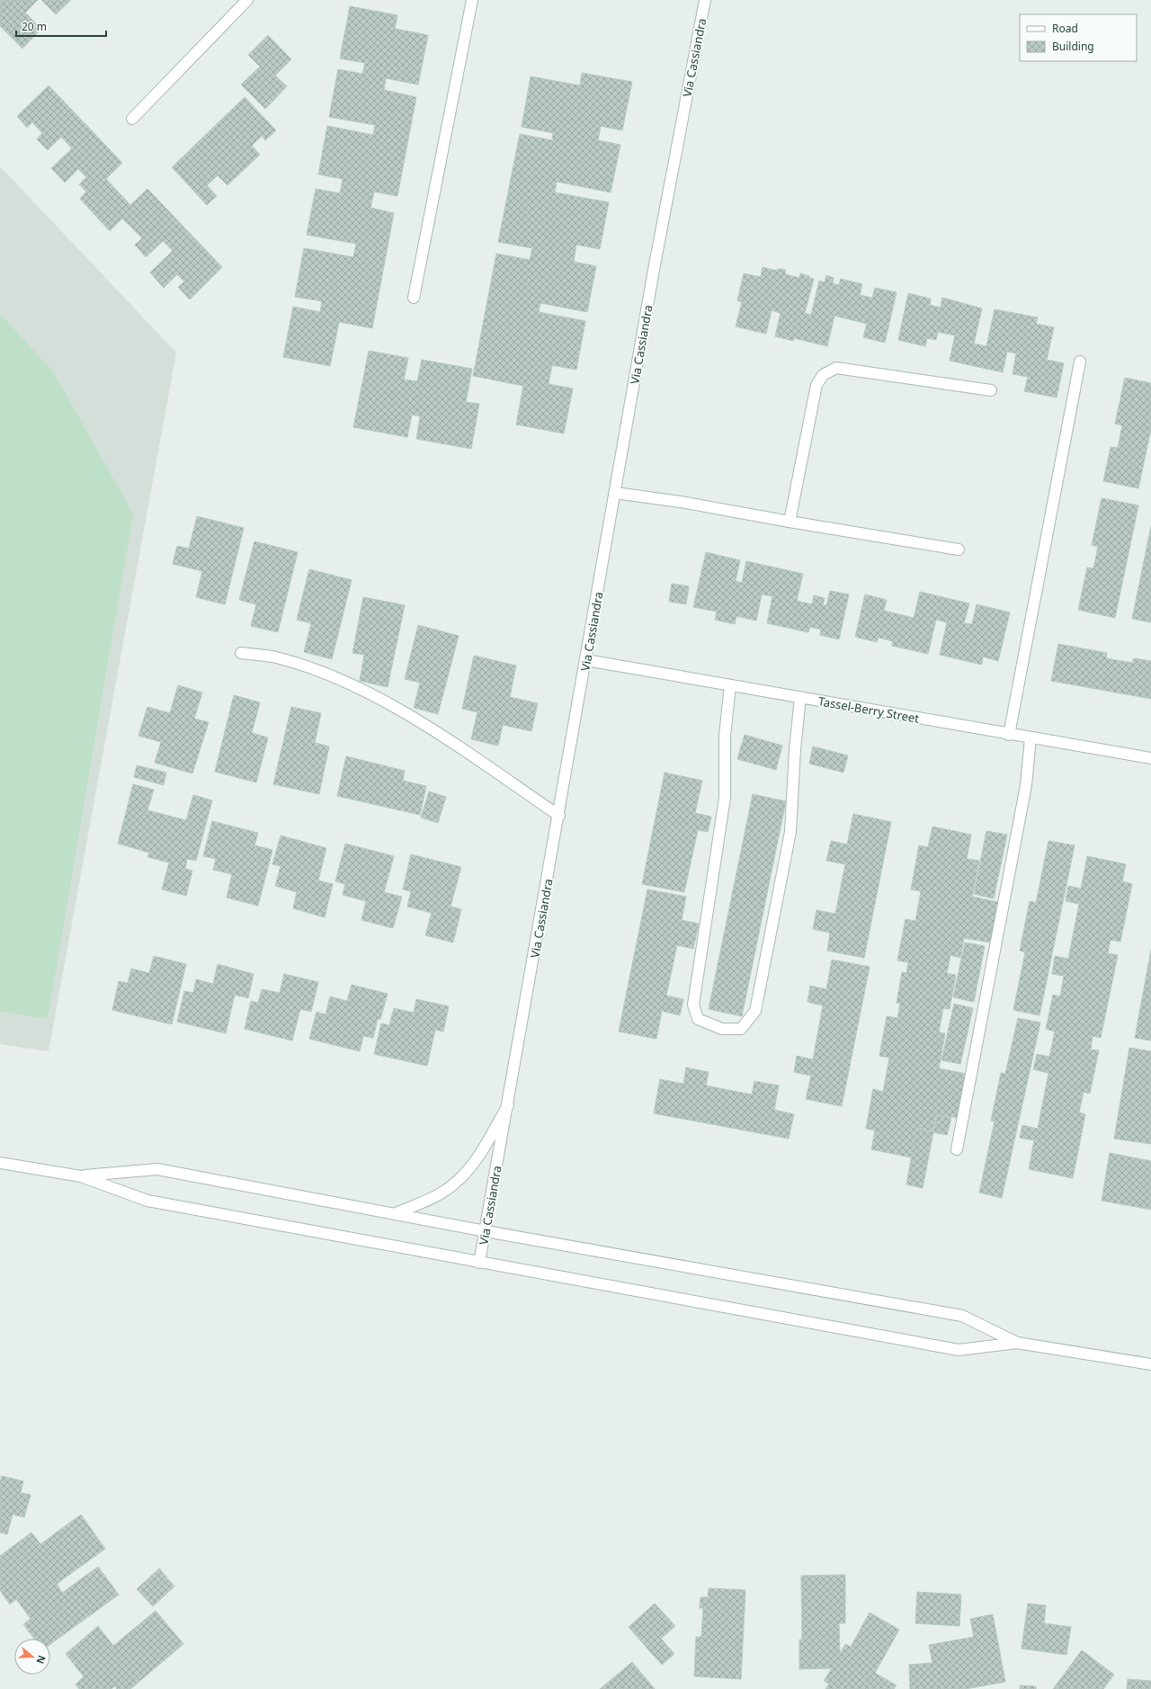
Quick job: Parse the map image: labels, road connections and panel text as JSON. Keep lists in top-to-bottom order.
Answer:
{
  "streets": {
    "street": ["Via Cassiandra", "Tassel-Berry Street"]
  },
  "crossings": [
    ["Via Cassiandra", "Tassel-Berry Street"]
  ],
  "legend": ["Road", "Building"],
  "scale_bar": "20 m",
  "north": "right"
}
